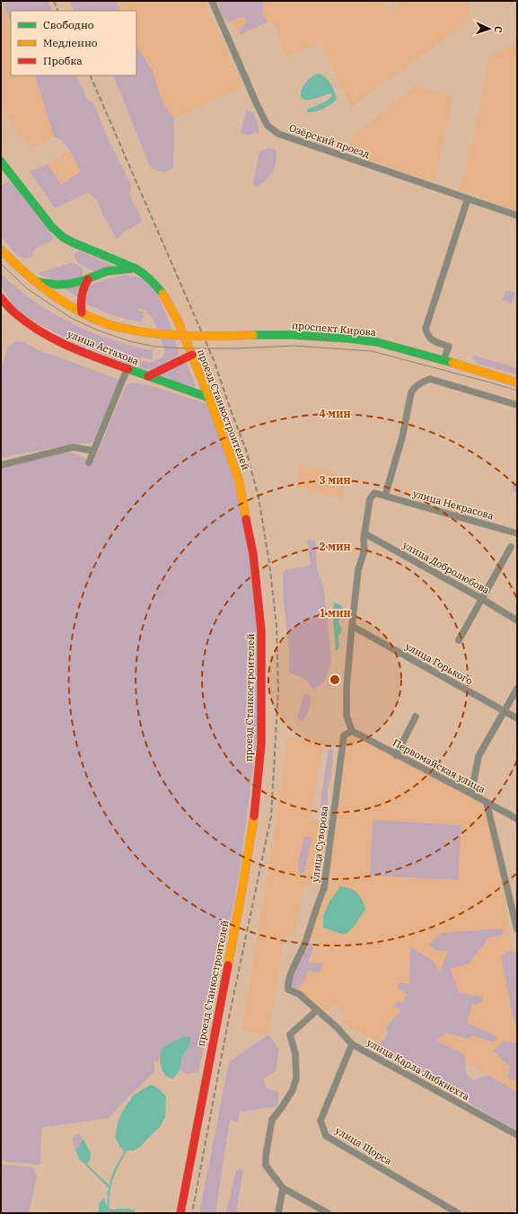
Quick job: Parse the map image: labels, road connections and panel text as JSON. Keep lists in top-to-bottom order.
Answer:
{
  "streets": {
    "main road": ["проспект Кирова", "улица Астахова", "проезд Станкостроителей"],
    "street": [
      "Озёрский проезд",
      "улица Некрасова",
      "улица Добролюбова",
      "улица Горького",
      "Первомайская улица",
      "улица Суворова",
      "улица Карла Либкнехта",
      "улица Щорса"
    ]
  },
  "crossings": [
    ["улица Астахова", "проезд Станкостроителей"],
    ["улица Суворова", "улица Карла Либкнехта"],
    ["улица Карла Либкнехта", "улица Щорса"]
  ],
  "legend": ["Свободно", "Медленно", "Пробка"],
  "north": "right",
  "rings": [
    "4 мин",
    "3 мин",
    "2 мин",
    "1 мин"
  ]
}
